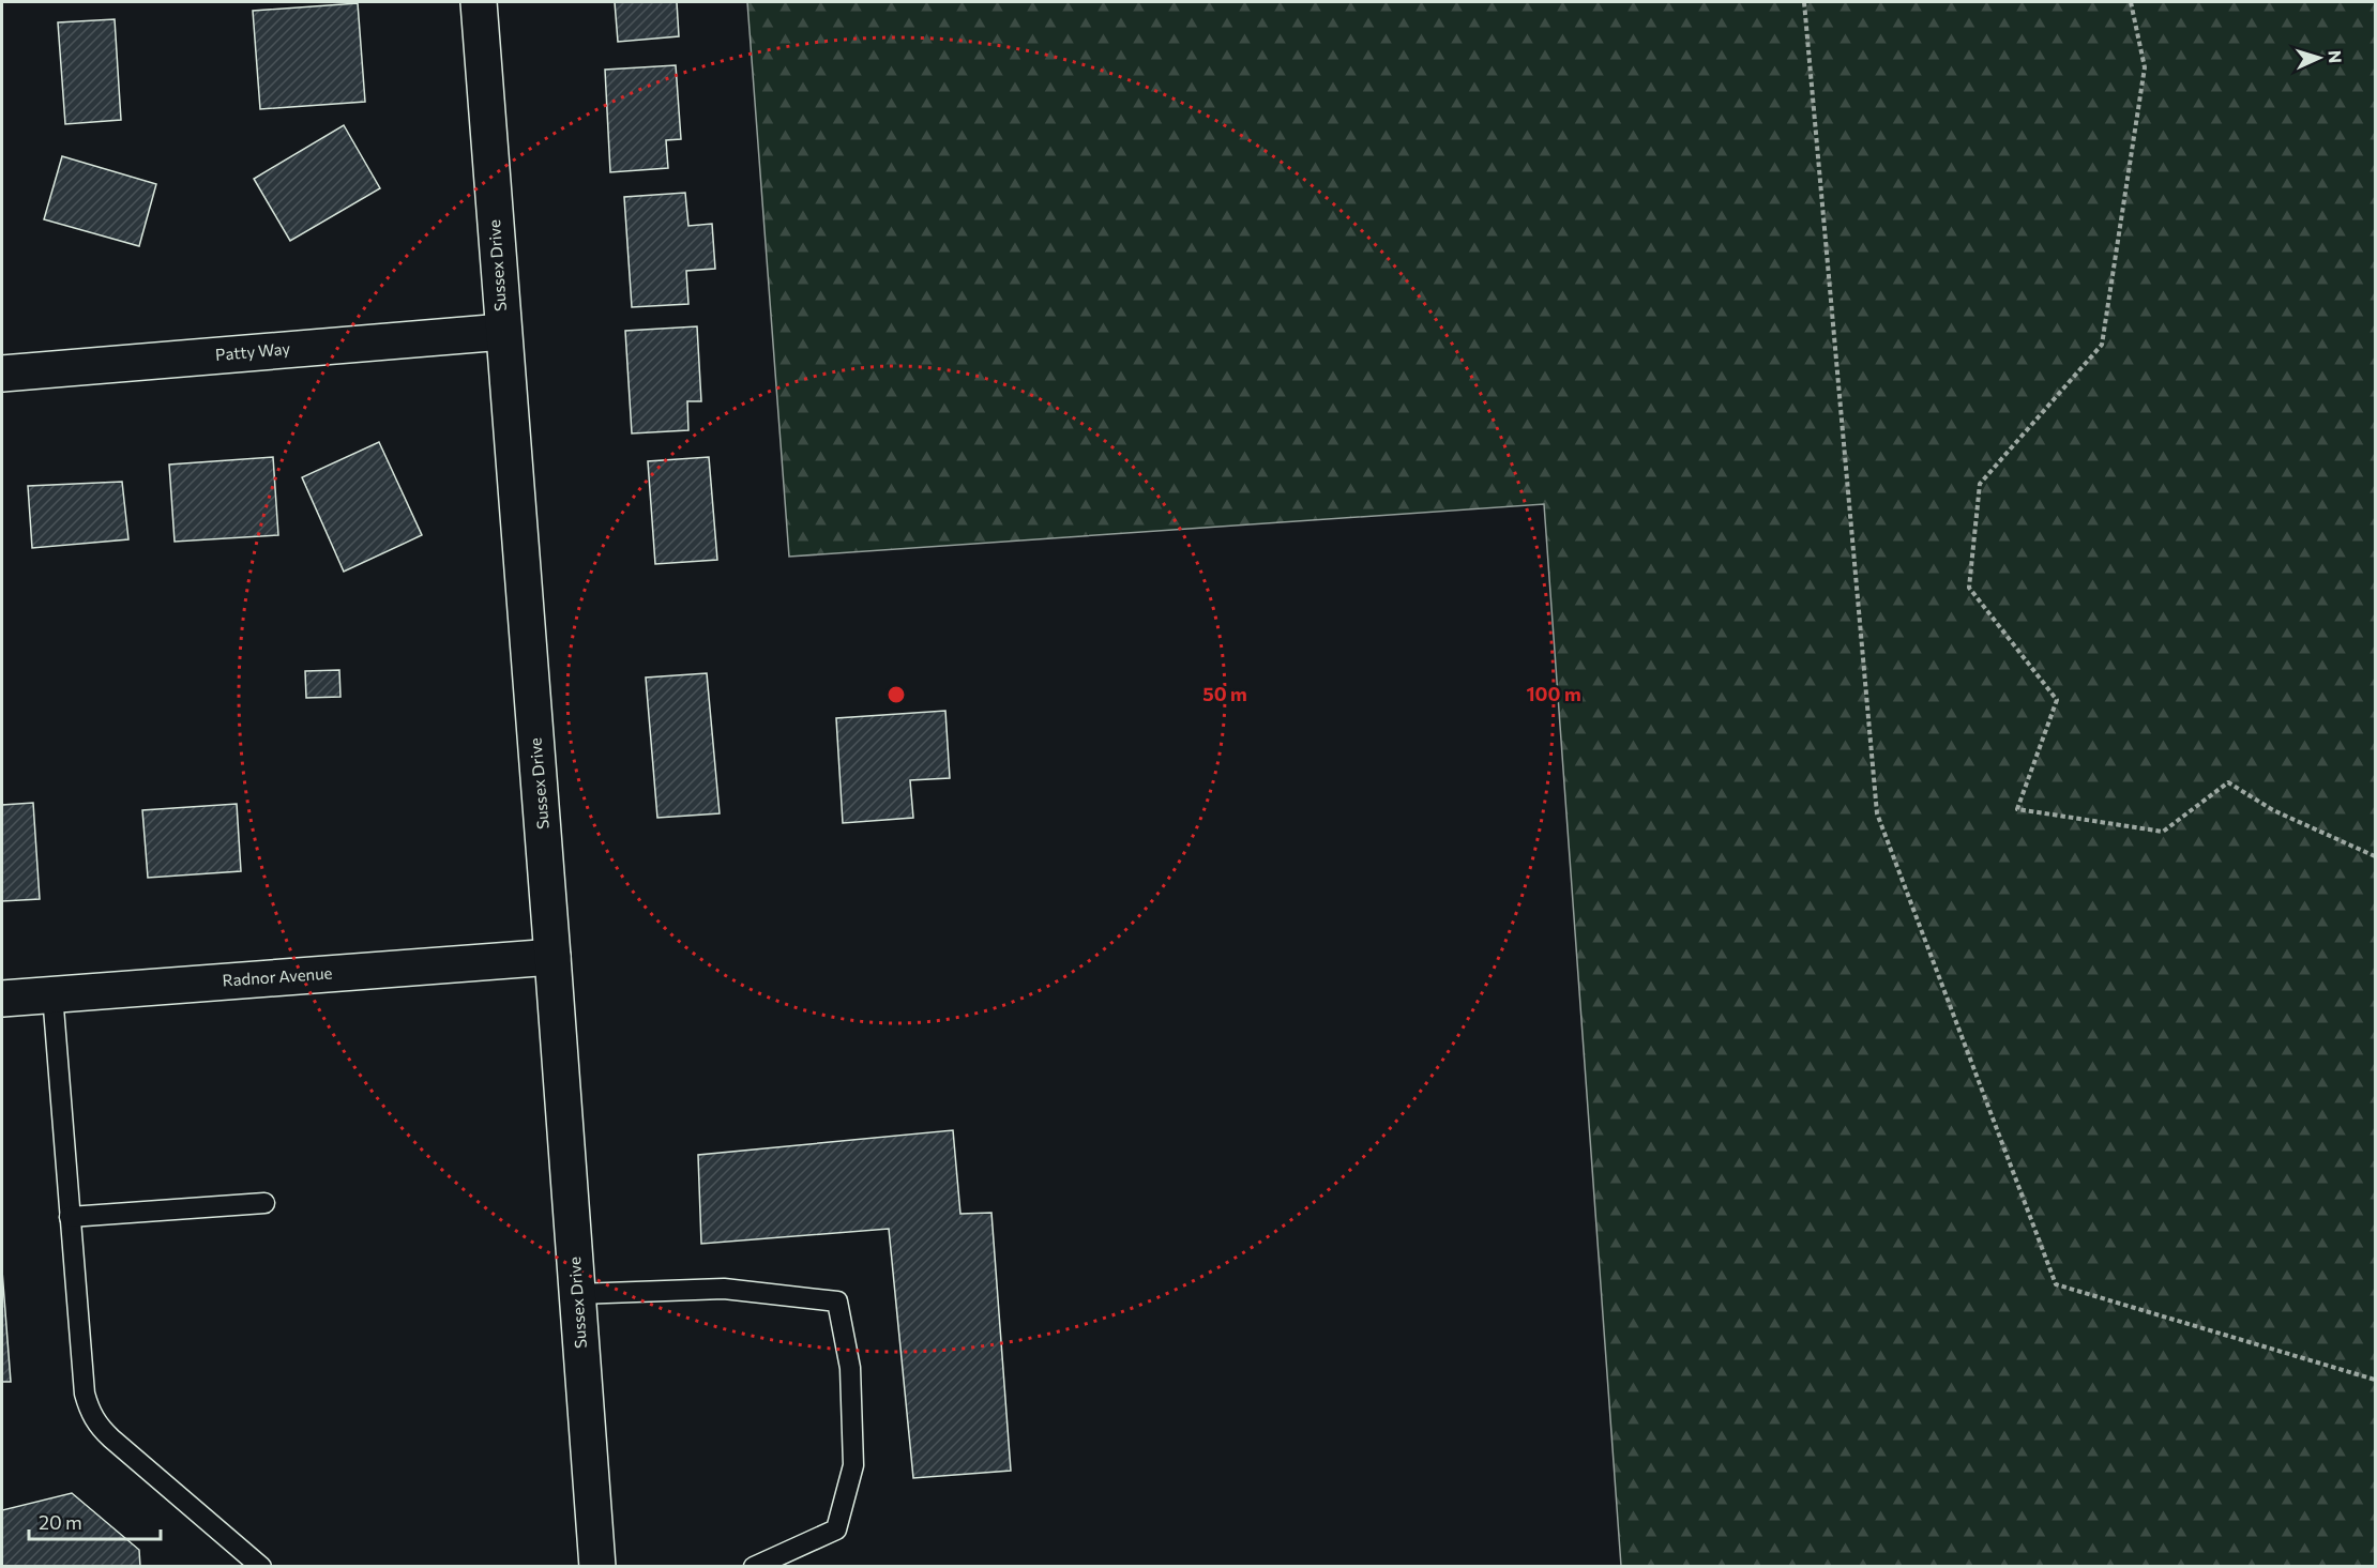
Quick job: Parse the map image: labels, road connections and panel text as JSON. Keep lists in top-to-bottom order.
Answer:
{
  "streets": {
    "street": ["Sussex Drive", "Patty Way", "Radnor Avenue"]
  },
  "crossings": [
    ["Sussex Drive", "Patty Way"],
    ["Sussex Drive", "Radnor Avenue"]
  ],
  "scale_bar": "20 m",
  "north": "right",
  "rings": ["50 m", "100 m"]
}
